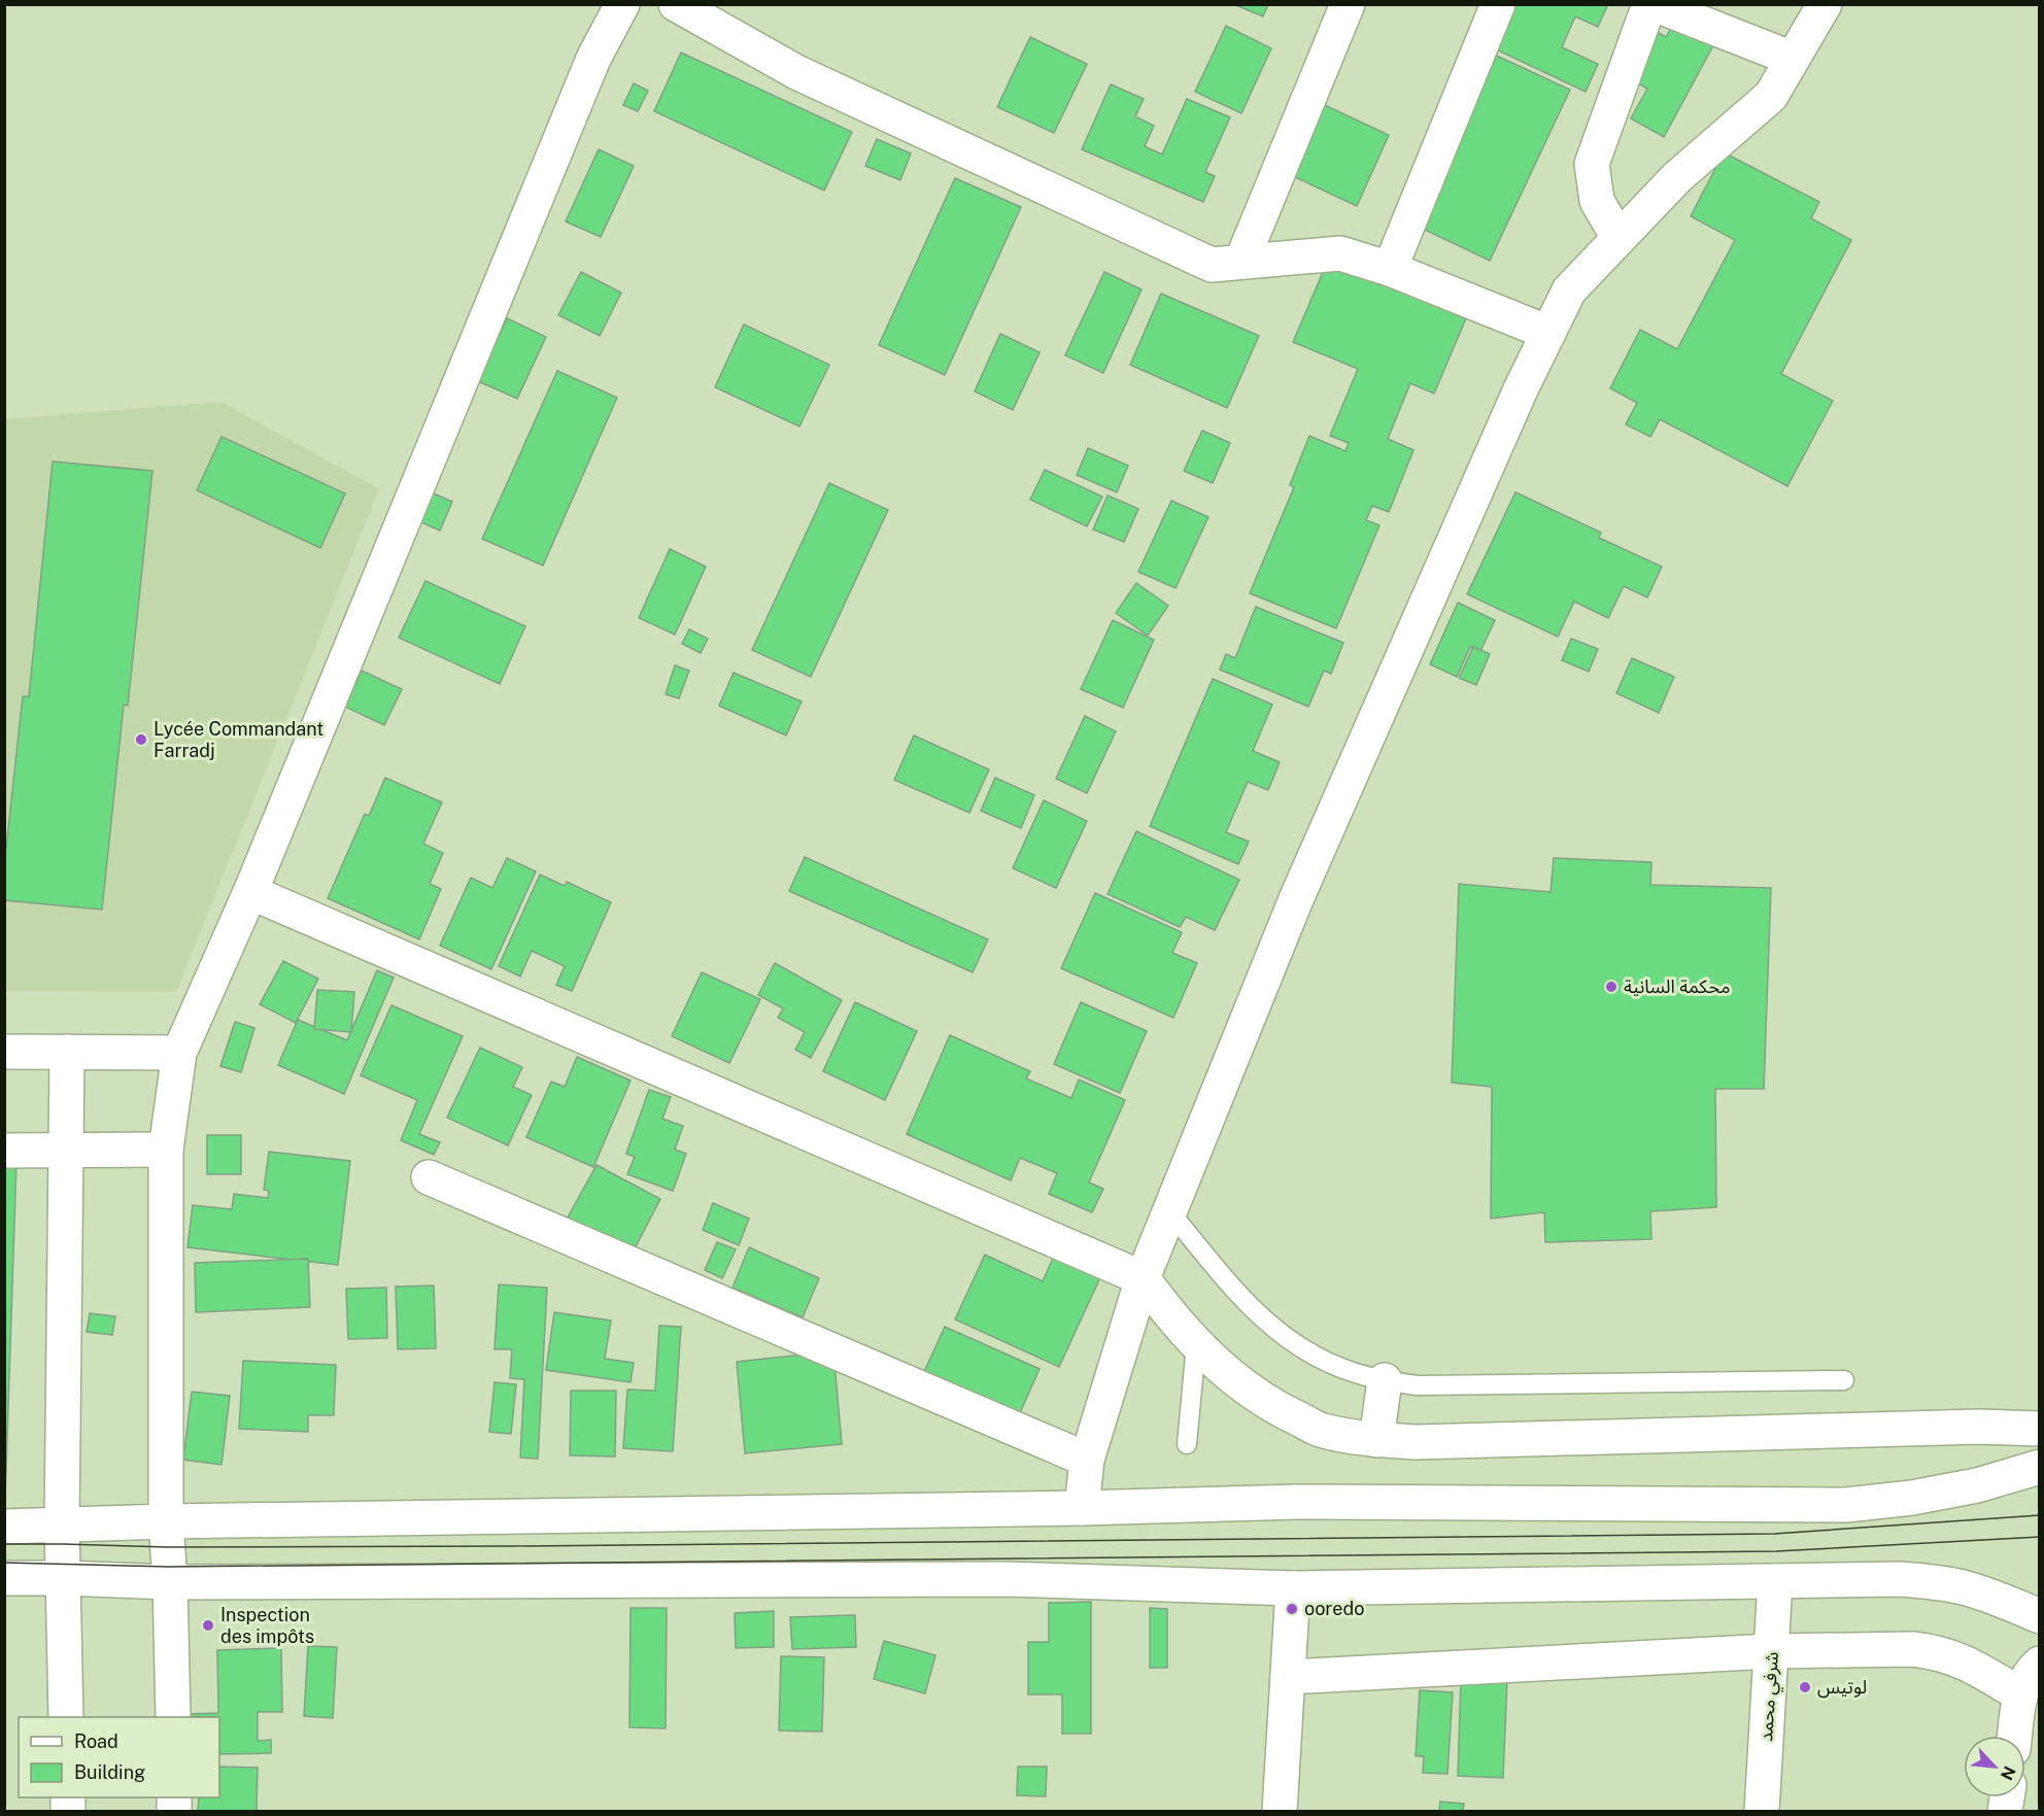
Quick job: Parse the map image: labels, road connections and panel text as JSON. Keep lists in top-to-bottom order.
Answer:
{
  "streets": {
    "street": ["شرفي محمد"]
  },
  "places": [
    "Lycée Commandant Farradj",
    "محكمة السانية",
    "ooredo",
    "Inspection des impôts",
    "لوتيس"
  ],
  "legend": ["Road", "Building"],
  "north": "bottom right"
}
